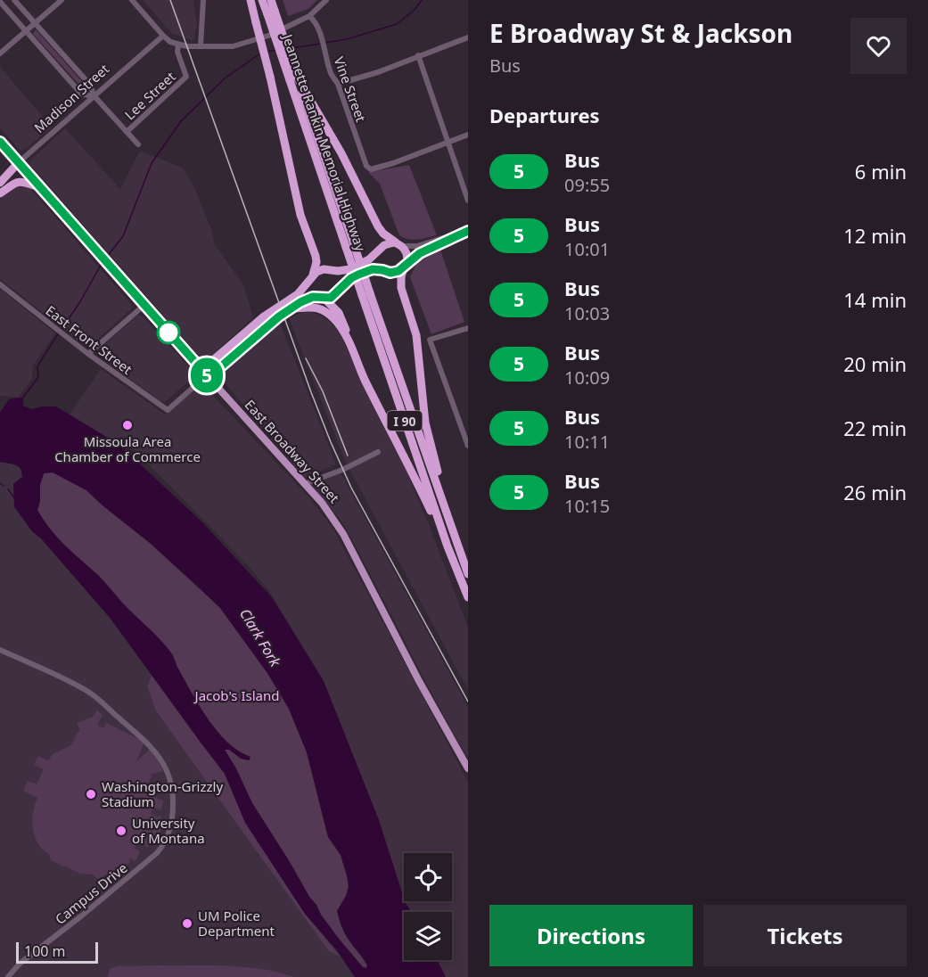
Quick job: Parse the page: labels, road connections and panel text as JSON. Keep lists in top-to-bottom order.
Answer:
{
  "streets": {
    "highway": [
      "Madison Street",
      "Jeannette Rankin Memorial Highway",
      "I 90",
      "East Broadway Street"
    ],
    "street": [
      "Vine Street",
      "Lee Street",
      "East Front Street",
      "Campus Drive"
    ]
  },
  "crossings": [
    ["Madison Street", "East Broadway Street"],
    ["East Front Street", "East Broadway Street"]
  ],
  "water": ["Clark Fork"],
  "parks": ["Jacob's Island"],
  "places": [
    "Missoula Area Chamber of Commerce",
    "Washington-Grizzly Stadium",
    "University of Montana",
    "UM Police Department"
  ],
  "lines": ["bus line 5"],
  "scale_bar": "100 m",
  "page": {
    "on_map": "5",
    "heading": [
      ["E Broadway St & Jackson", "Bus"],
      "Departures"
    ],
    "list": [
      {
        "mark": "5",
        "name": "Bus",
        "note": "09:55",
        "value": "6 min"
      },
      {
        "mark": "5",
        "name": "Bus",
        "note": "10:01",
        "value": "12 min"
      },
      {
        "mark": "5",
        "name": "Bus",
        "note": "10:03",
        "value": "14 min"
      },
      {
        "mark": "5",
        "name": "Bus",
        "note": "10:09",
        "value": "20 min"
      },
      {
        "mark": "5",
        "name": "Bus",
        "note": "10:11",
        "value": "22 min"
      },
      {
        "mark": "5",
        "name": "Bus",
        "note": "10:15",
        "value": "26 min"
      }
    ],
    "buttons": ["Directions", "Tickets"],
    "scale": "100 m"
  }
}
